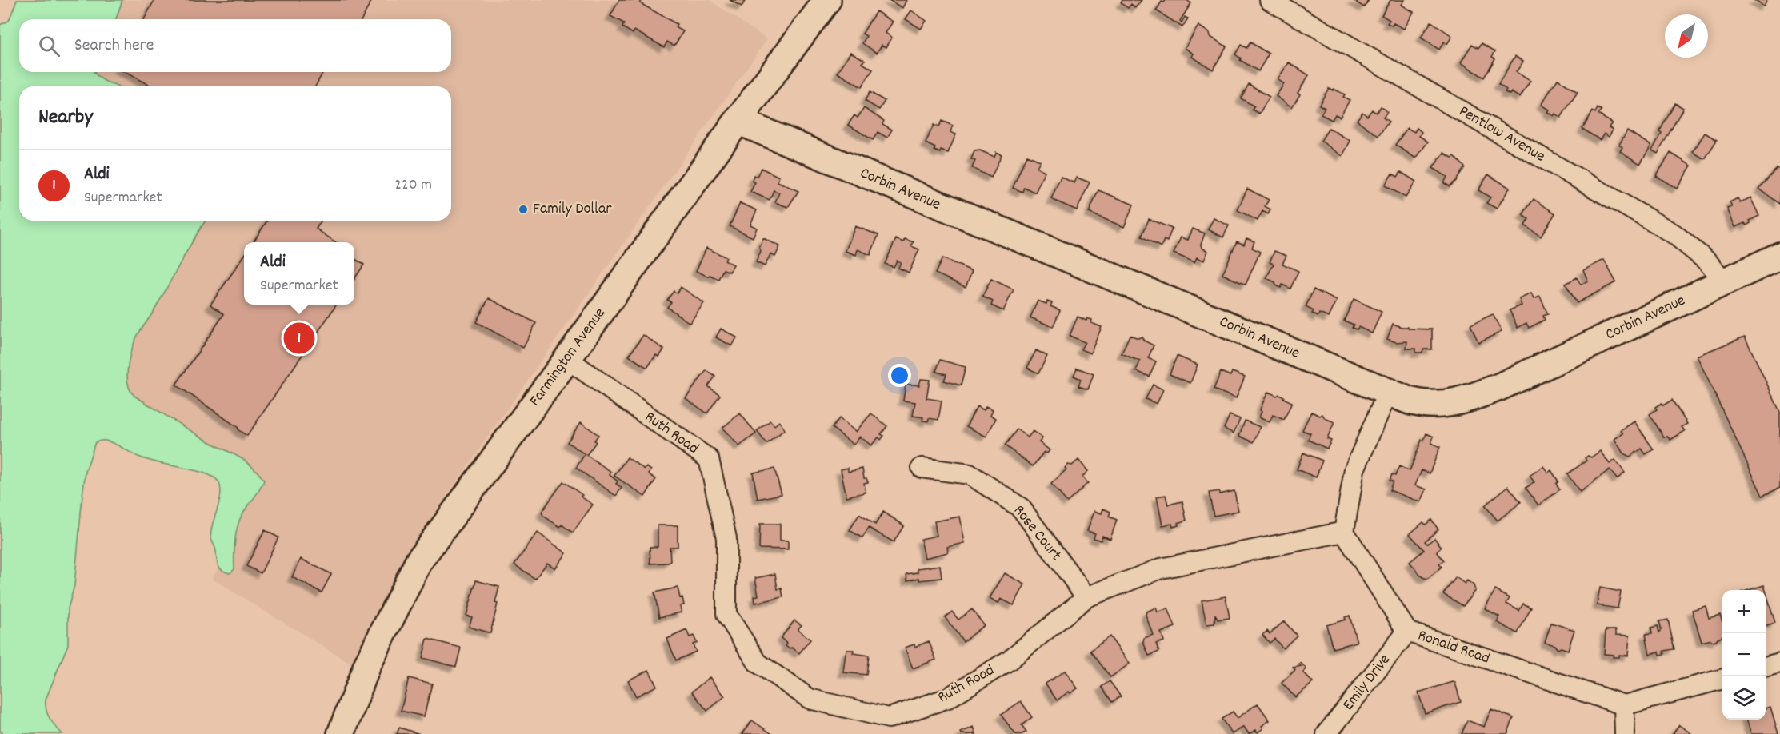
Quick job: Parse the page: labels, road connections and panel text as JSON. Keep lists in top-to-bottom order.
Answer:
{
  "streets": {
    "main road": ["Corbin Avenue", "Farmington Avenue"],
    "street": [
      "Pentlow Avenue",
      "Ruth Road",
      "Rose Court",
      "Ronald Road",
      "Emily Drive"
    ]
  },
  "crossings": [
    ["Pentlow Avenue", "Corbin Avenue"],
    ["Corbin Avenue", "Farmington Avenue"],
    ["Farmington Avenue", "Ruth Road"],
    ["Ruth Road", "Rose Court"],
    ["Ruth Road", "Ronald Road"],
    ["Ronald Road", "Emily Drive"]
  ],
  "places": ["Family Dollar"],
  "north": "bottom left",
  "page": {
    "search": "Search here",
    "heading": "Nearby",
    "list": [
      {
        "mark": "1",
        "name": "Aldi",
        "note": "Supermarket",
        "value": "220 m"
      }
    ],
    "popup": ["Aldi", "Supermarket"],
    "pins": "1",
    "map_buttons": ["+", "−"]
  }
}
